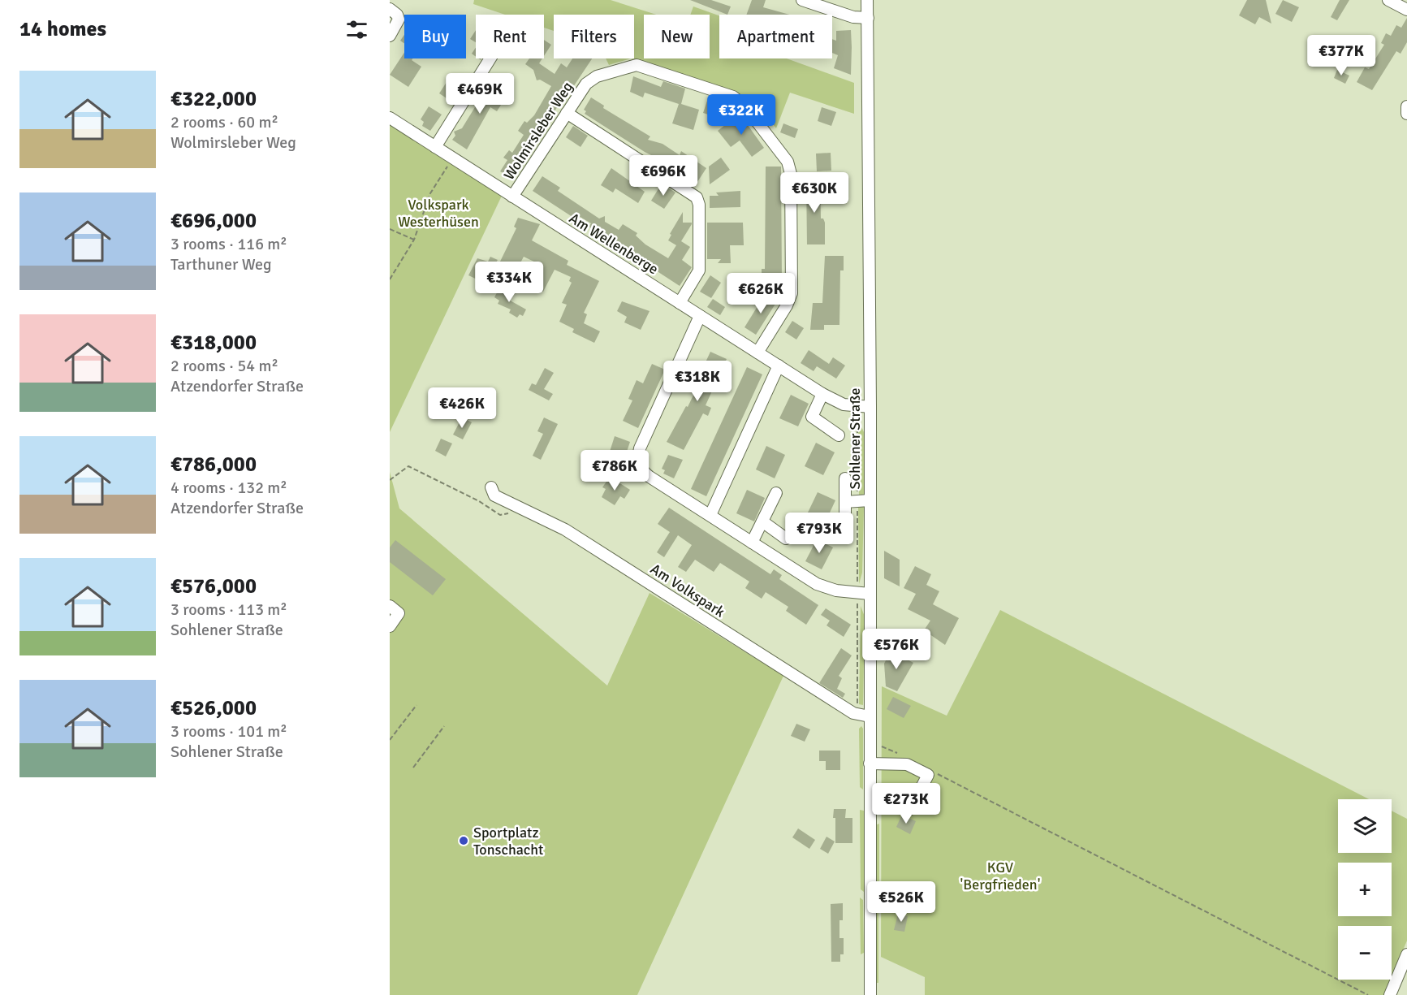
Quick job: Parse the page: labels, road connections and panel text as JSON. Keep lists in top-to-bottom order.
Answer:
{
  "streets": {
    "street": [
      "Wolmirsleber Weg",
      "Am Wellenberge",
      "Sohlener Straße",
      "Am Volkspark"
    ]
  },
  "crossings": [
    ["Wolmirsleber Weg", "Am Wellenberge"],
    ["Am Wellenberge", "Sohlener Straße"],
    ["Sohlener Straße", "Am Volkspark"]
  ],
  "parks": ["Volkspark Westerhüsen", "KGV 'Bergfrieden'"],
  "places": ["Sportplatz Tonschacht"],
  "page": {
    "heading": "14 homes",
    "chip": [
      "Buy",
      "Rent",
      "Filters",
      "New",
      "Apartment"
    ],
    "price": [
      "€377K",
      "€469K",
      "€322K",
      "€696K",
      "€630K",
      "€334K",
      "€626K",
      "€318K",
      "€426K",
      "€786K",
      "€793K",
      "€576K",
      "€273K",
      "€526K"
    ],
    "list": [
      {
        "name": "€322,000",
        "note": "2 rooms · 60 m² · Wolmirsleber Weg"
      },
      {
        "name": "€696,000",
        "note": "3 rooms · 116 m² · Tarthuner Weg"
      },
      {
        "name": "€318,000",
        "note": "2 rooms · 54 m² · Atzendorfer Straße"
      },
      {
        "name": "€786,000",
        "note": "4 rooms · 132 m² · Atzendorfer Straße"
      },
      {
        "name": "€576,000",
        "note": "3 rooms · 113 m² · Sohlener Straße"
      },
      {
        "name": "€526,000",
        "note": "3 rooms · 101 m² · Sohlener Straße"
      }
    ],
    "map_buttons": ["+", "−"]
  }
}
